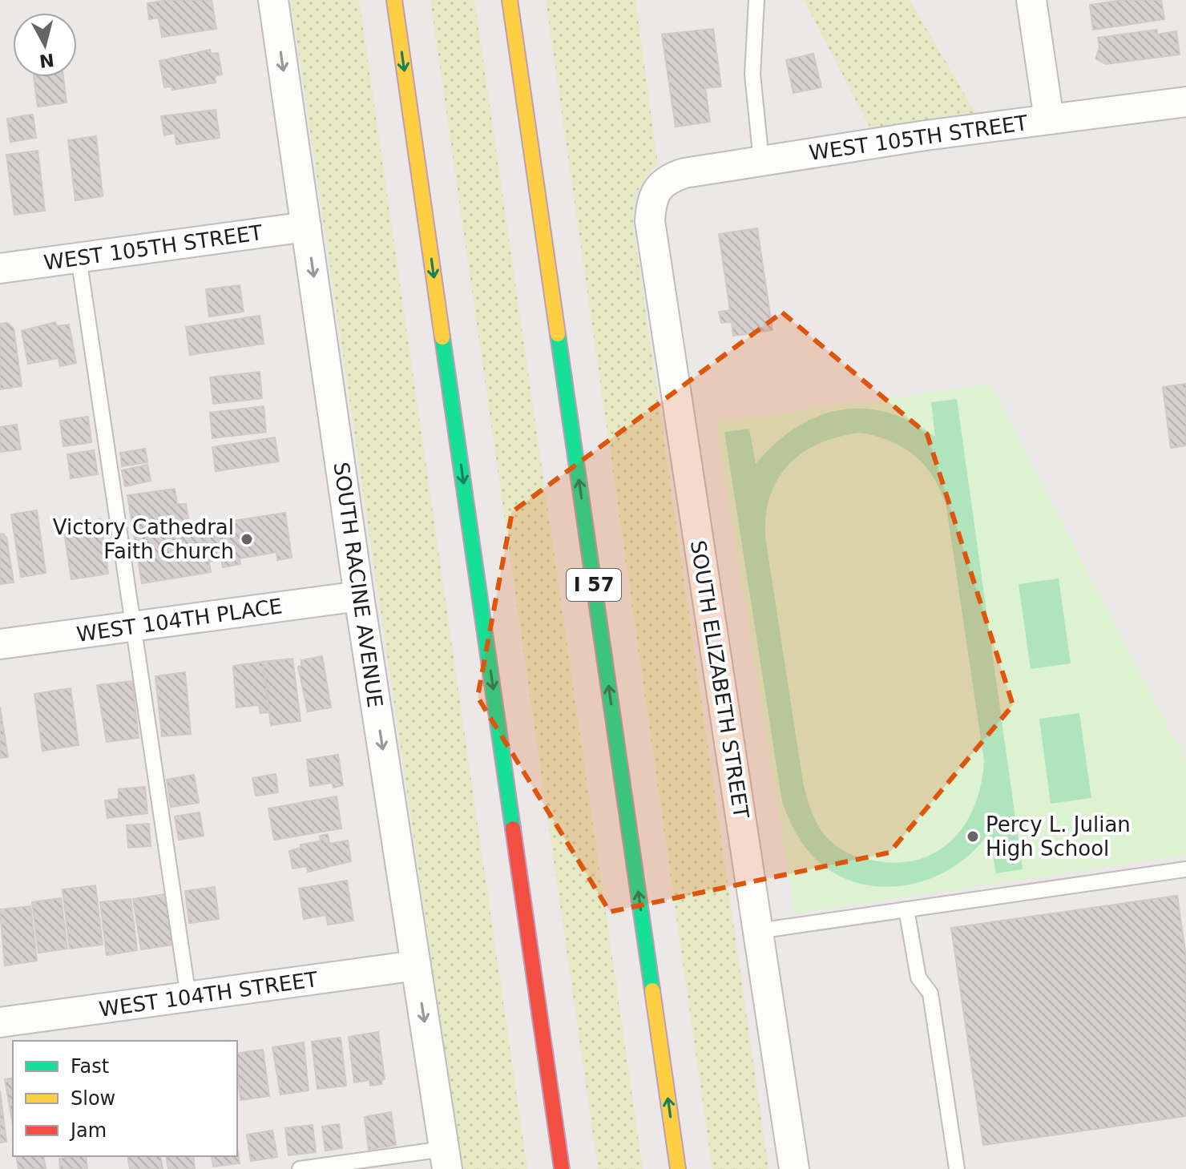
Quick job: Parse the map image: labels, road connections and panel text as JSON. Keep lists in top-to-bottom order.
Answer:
{
  "streets": {
    "highway": ["I 57"],
    "street": [
      "WEST 105TH STREET",
      "SOUTH RACINE AVENUE",
      "WEST 104TH PLACE",
      "SOUTH ELIZABETH STREET",
      "WEST 104TH STREET"
    ]
  },
  "crossings": [
    ["WEST 105TH STREET", "SOUTH RACINE AVENUE"],
    ["WEST 105TH STREET", "SOUTH ELIZABETH STREET"],
    ["SOUTH RACINE AVENUE", "WEST 104TH PLACE"],
    ["SOUTH RACINE AVENUE", "WEST 104TH STREET"]
  ],
  "one_way": ["SOUTH RACINE AVENUE"],
  "places": ["Victory Cathedral Faith Church", "Percy L. Julian High School"],
  "legend": ["Fast", "Slow", "Jam"],
  "north": "bottom"
}
